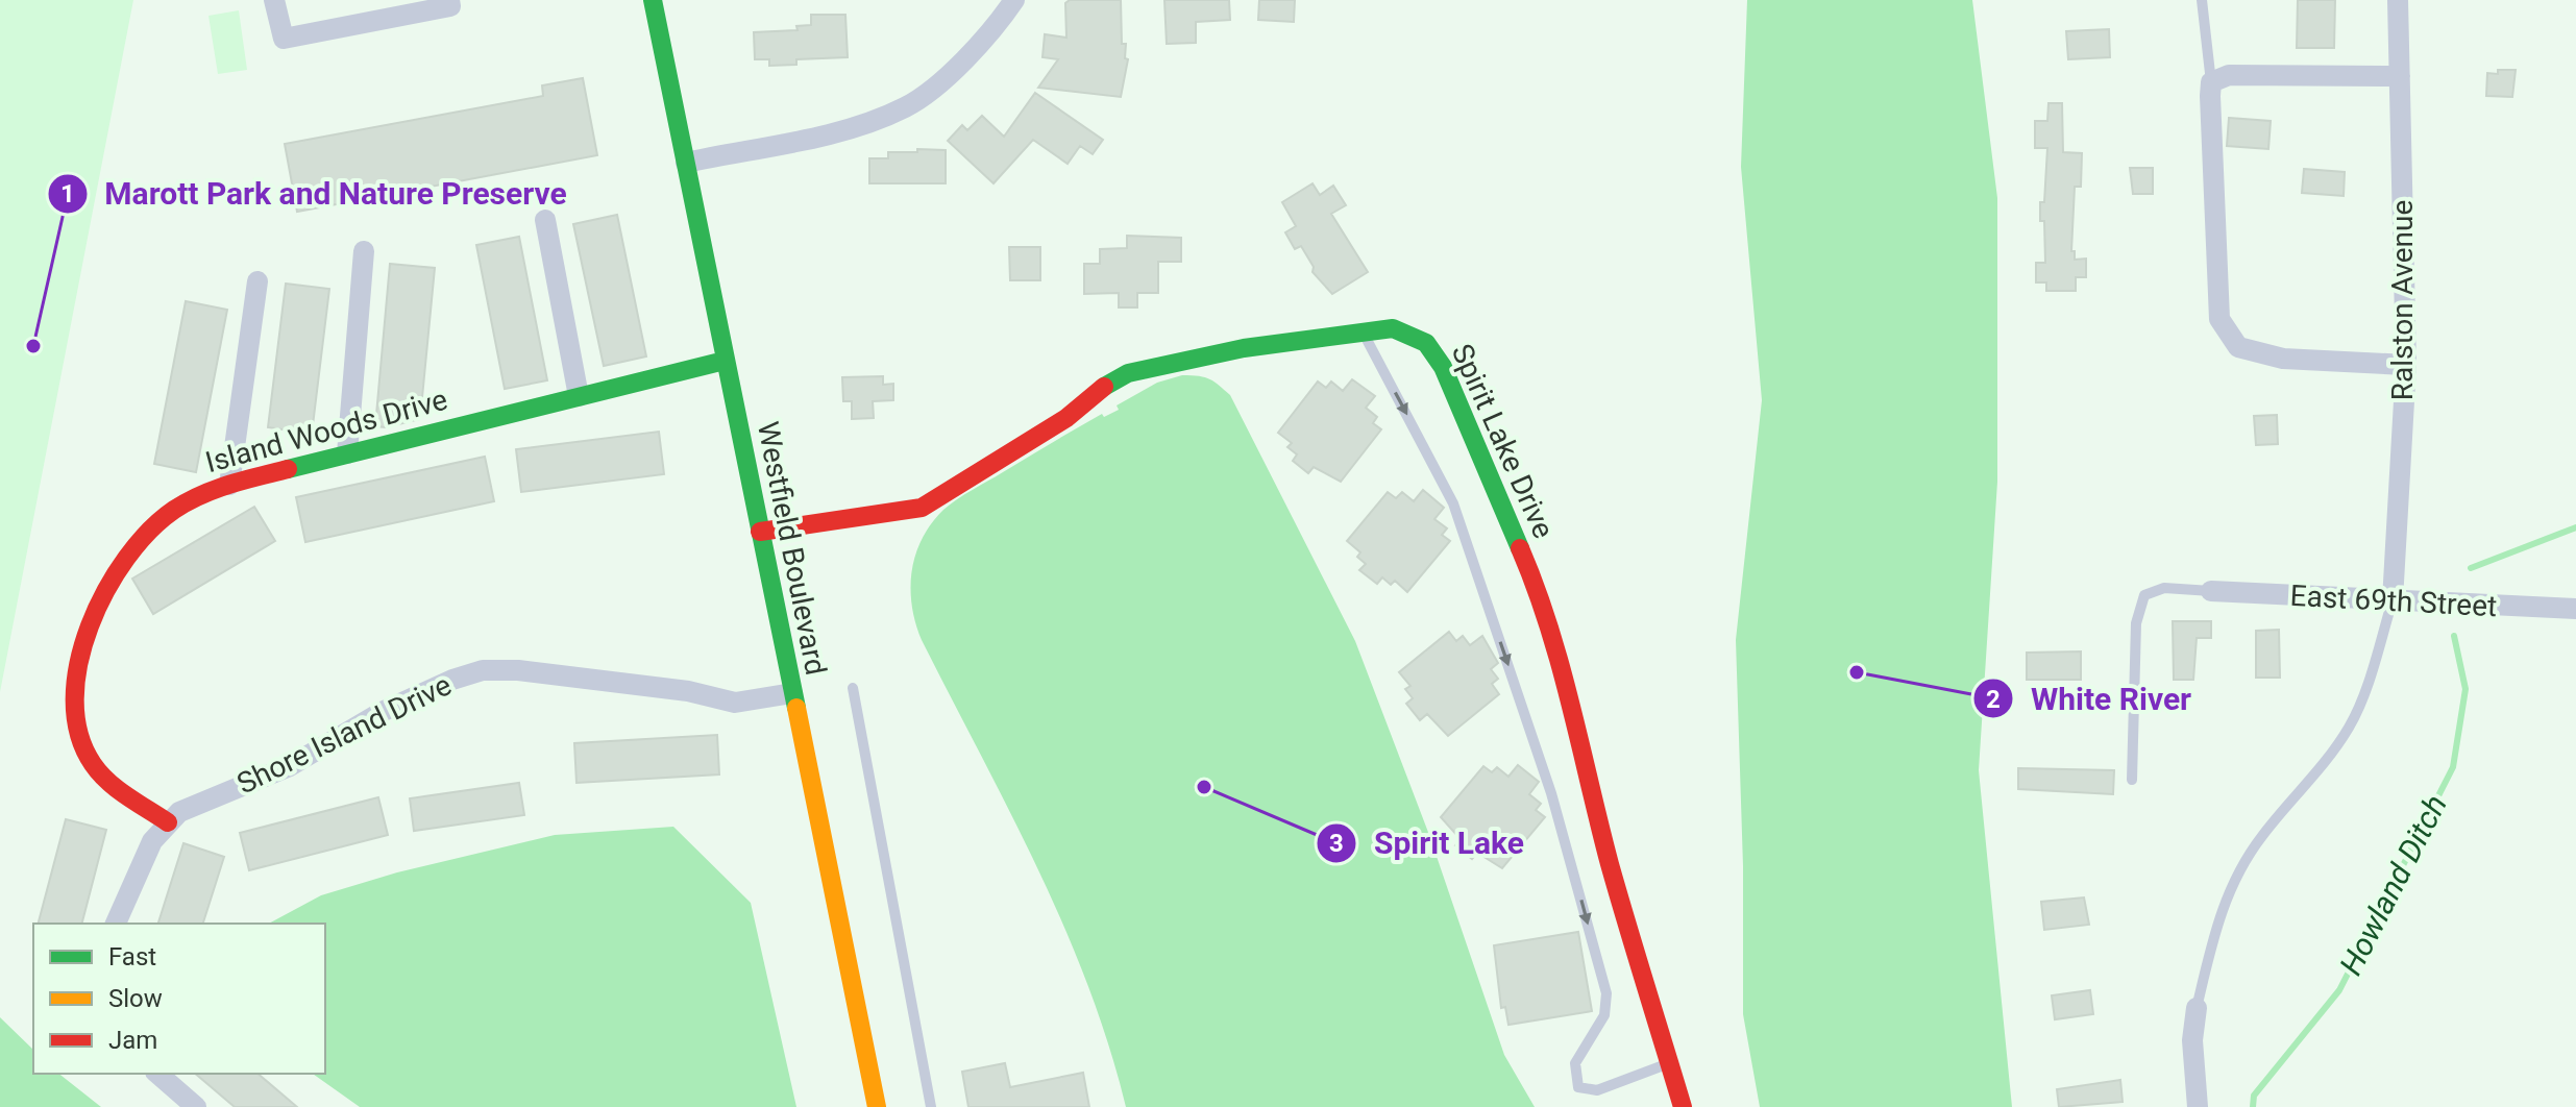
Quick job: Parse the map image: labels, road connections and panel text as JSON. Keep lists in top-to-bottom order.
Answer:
{
  "streets": {
    "street": [
      "Ralston Avenue",
      "Island Woods Drive",
      "Spirit Lake Drive",
      "Westfield Boulevard",
      "East 69th Street",
      "Shore Island Drive"
    ]
  },
  "crossings": [
    ["Ralston Avenue", "East 69th Street"],
    ["Island Woods Drive", "Westfield Boulevard"],
    ["Island Woods Drive", "Shore Island Drive"],
    ["Spirit Lake Drive", "Westfield Boulevard"],
    ["Westfield Boulevard", "Shore Island Drive"]
  ],
  "water": ["Howland Ditch"],
  "places": ["Marott Park and Nature Preserve", "White River", "Spirit Lake"],
  "legend": ["Fast", "Slow", "Jam"]
}
